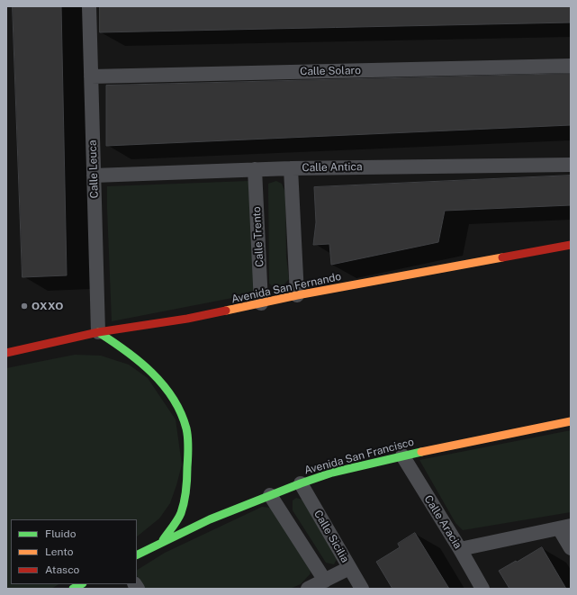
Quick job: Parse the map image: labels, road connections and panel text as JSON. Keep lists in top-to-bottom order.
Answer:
{
  "streets": {
    "street": [
      "Calle Solaro",
      "Calle Antica",
      "Calle Leuca",
      "Calle Trento",
      "Avenida San Fernando",
      "Avenida San Francisco",
      "Calle Aracia",
      "Calle Sicilia"
    ]
  },
  "crossings": [
    ["Calle Solaro", "Calle Leuca"],
    ["Calle Antica", "Calle Leuca"],
    ["Calle Antica", "Calle Trento"],
    ["Calle Leuca", "Avenida San Fernando"],
    ["Calle Trento", "Avenida San Fernando"],
    ["Avenida San Francisco", "Calle Aracia"],
    ["Avenida San Francisco", "Calle Sicilia"]
  ],
  "places": ["OXXO"],
  "legend": ["Fluido", "Lento", "Atasco"]
}
